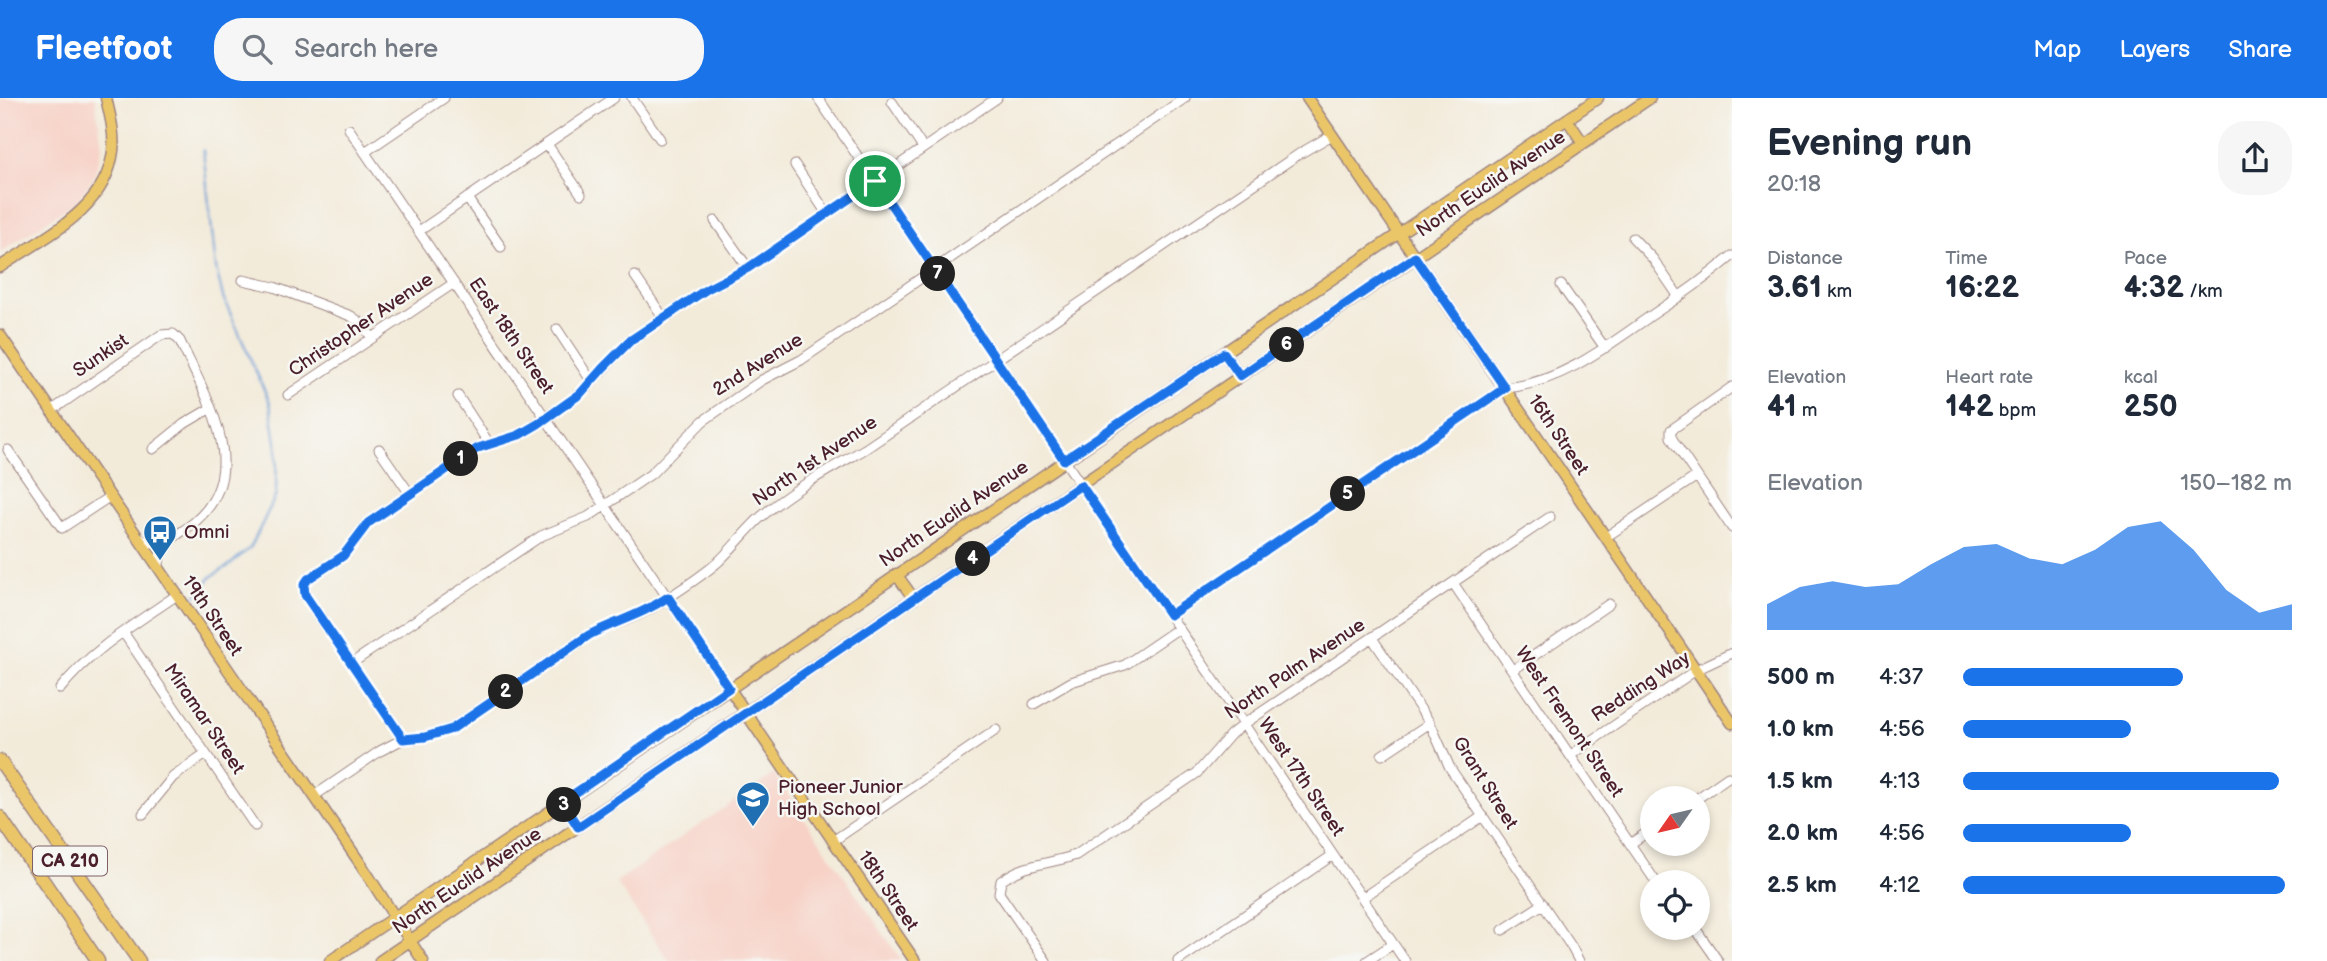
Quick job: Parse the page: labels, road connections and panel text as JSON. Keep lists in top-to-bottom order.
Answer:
{
  "streets": {
    "highway": ["CA 210"],
    "main road": [
      "North Euclid Avenue",
      "East 18th Street",
      "16th Street",
      "19th Street",
      "18th Street"
    ],
    "street": [
      "Christopher Avenue",
      "Sunkist",
      "2nd Avenue",
      "North 1st Avenue",
      "North Palm Avenue",
      "Redding Way",
      "Miramar Street",
      "West Fremont Street",
      "West 17th Street",
      "Grant Street"
    ]
  },
  "crossings": [
    ["North Euclid Avenue", "East 18th Street"],
    ["North Euclid Avenue", "16th Street"],
    ["North Euclid Avenue", "19th Street"],
    ["North Euclid Avenue", "West 17th Street"],
    ["North Euclid Avenue", "18th Street"],
    ["Christopher Avenue", "East 18th Street"],
    ["East 18th Street", "2nd Avenue"],
    ["East 18th Street", "North 1st Avenue"],
    ["East 18th Street", "18th Street"],
    ["Sunkist", "19th Street"],
    ["2nd Avenue", "West 17th Street"],
    ["16th Street", "North 1st Avenue"],
    ["16th Street", "Redding Way"],
    ["North 1st Avenue", "19th Street"],
    ["North 1st Avenue", "West 17th Street"],
    ["North Palm Avenue", "West Fremont Street"],
    ["North Palm Avenue", "West 17th Street"],
    ["North Palm Avenue", "Grant Street"],
    ["Redding Way", "West Fremont Street"]
  ],
  "places": {
    "bus stop": ["Omni"],
    "school or university": ["Pioneer Junior High School"]
  },
  "north": "bottom left",
  "page": {
    "header": "Fleetfoot",
    "search": "Search here",
    "nav": ["Map", "Layers", "Share"],
    "heading": ["Evening run", "20:18"],
    "stats": [
      ["Distance", "3.61 km"],
      ["Time", "16:22"],
      ["Pace", "4:32 /km"],
      ["Elevation", "41 m"],
      ["Heart rate", "142 bpm"],
      ["kcal", "250"]
    ],
    "pins": [
      "7",
      "6",
      "1",
      "5",
      "4",
      "2",
      "3"
    ],
    "chart": ["Elevation", "150–182 m"],
    "list": [
      {
        "name": "500 m",
        "note": "4:37"
      },
      {
        "name": "1.0 km",
        "note": "4:56"
      },
      {
        "name": "1.5 km",
        "note": "4:13"
      },
      {
        "name": "2.0 km",
        "note": "4:56"
      },
      {
        "name": "2.5 km",
        "note": "4:12"
      }
    ]
  }
}
